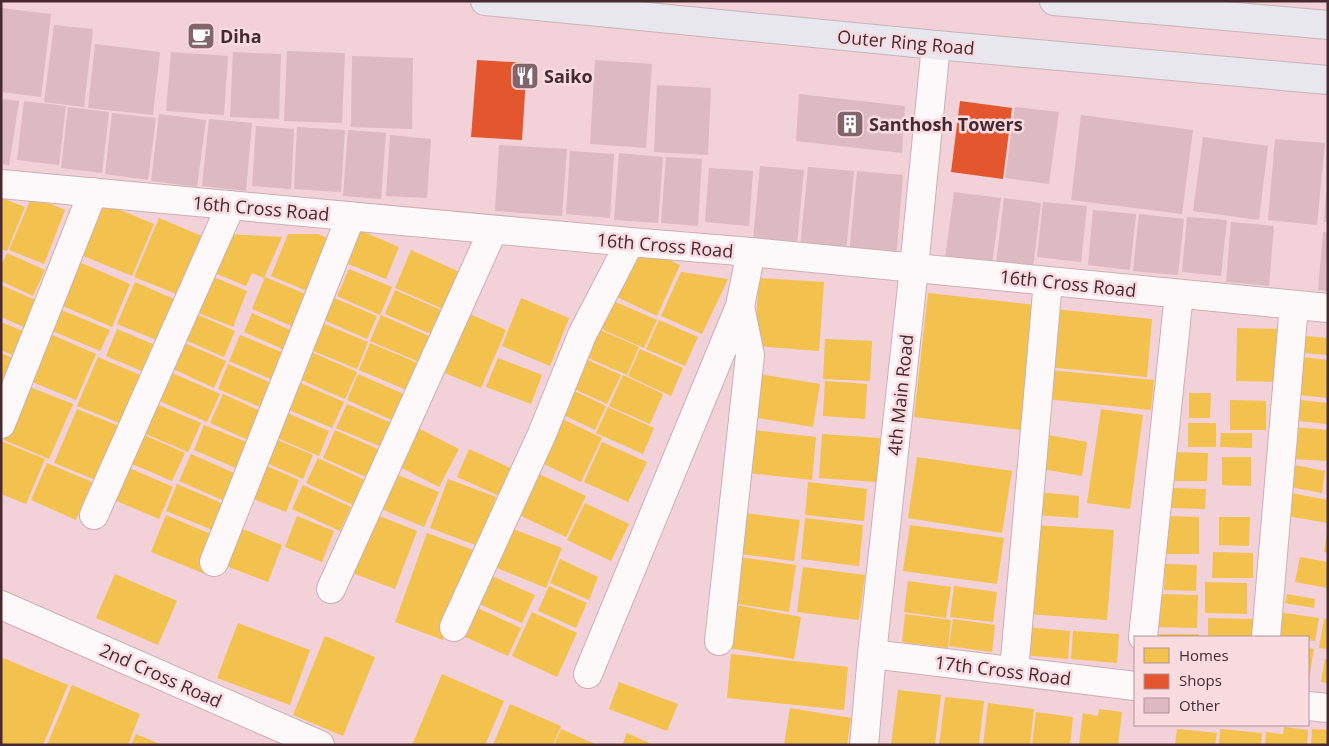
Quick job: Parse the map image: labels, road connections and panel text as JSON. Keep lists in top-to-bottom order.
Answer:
{
  "streets": {
    "highway": ["Outer Ring Road"],
    "street": [
      "16th Cross Road",
      "4th Main Road",
      "17th Cross Road",
      "2nd Cross Road"
    ]
  },
  "crossings": [
    ["Outer Ring Road", "4th Main Road"],
    ["16th Cross Road", "4th Main Road"],
    ["4th Main Road", "17th Cross Road"]
  ],
  "places": {
    "cafe": ["Diha"],
    "restaurant": ["Saiko"],
    "building": ["Santhosh Towers"]
  },
  "legend": ["Homes", "Shops", "Other"]
}
